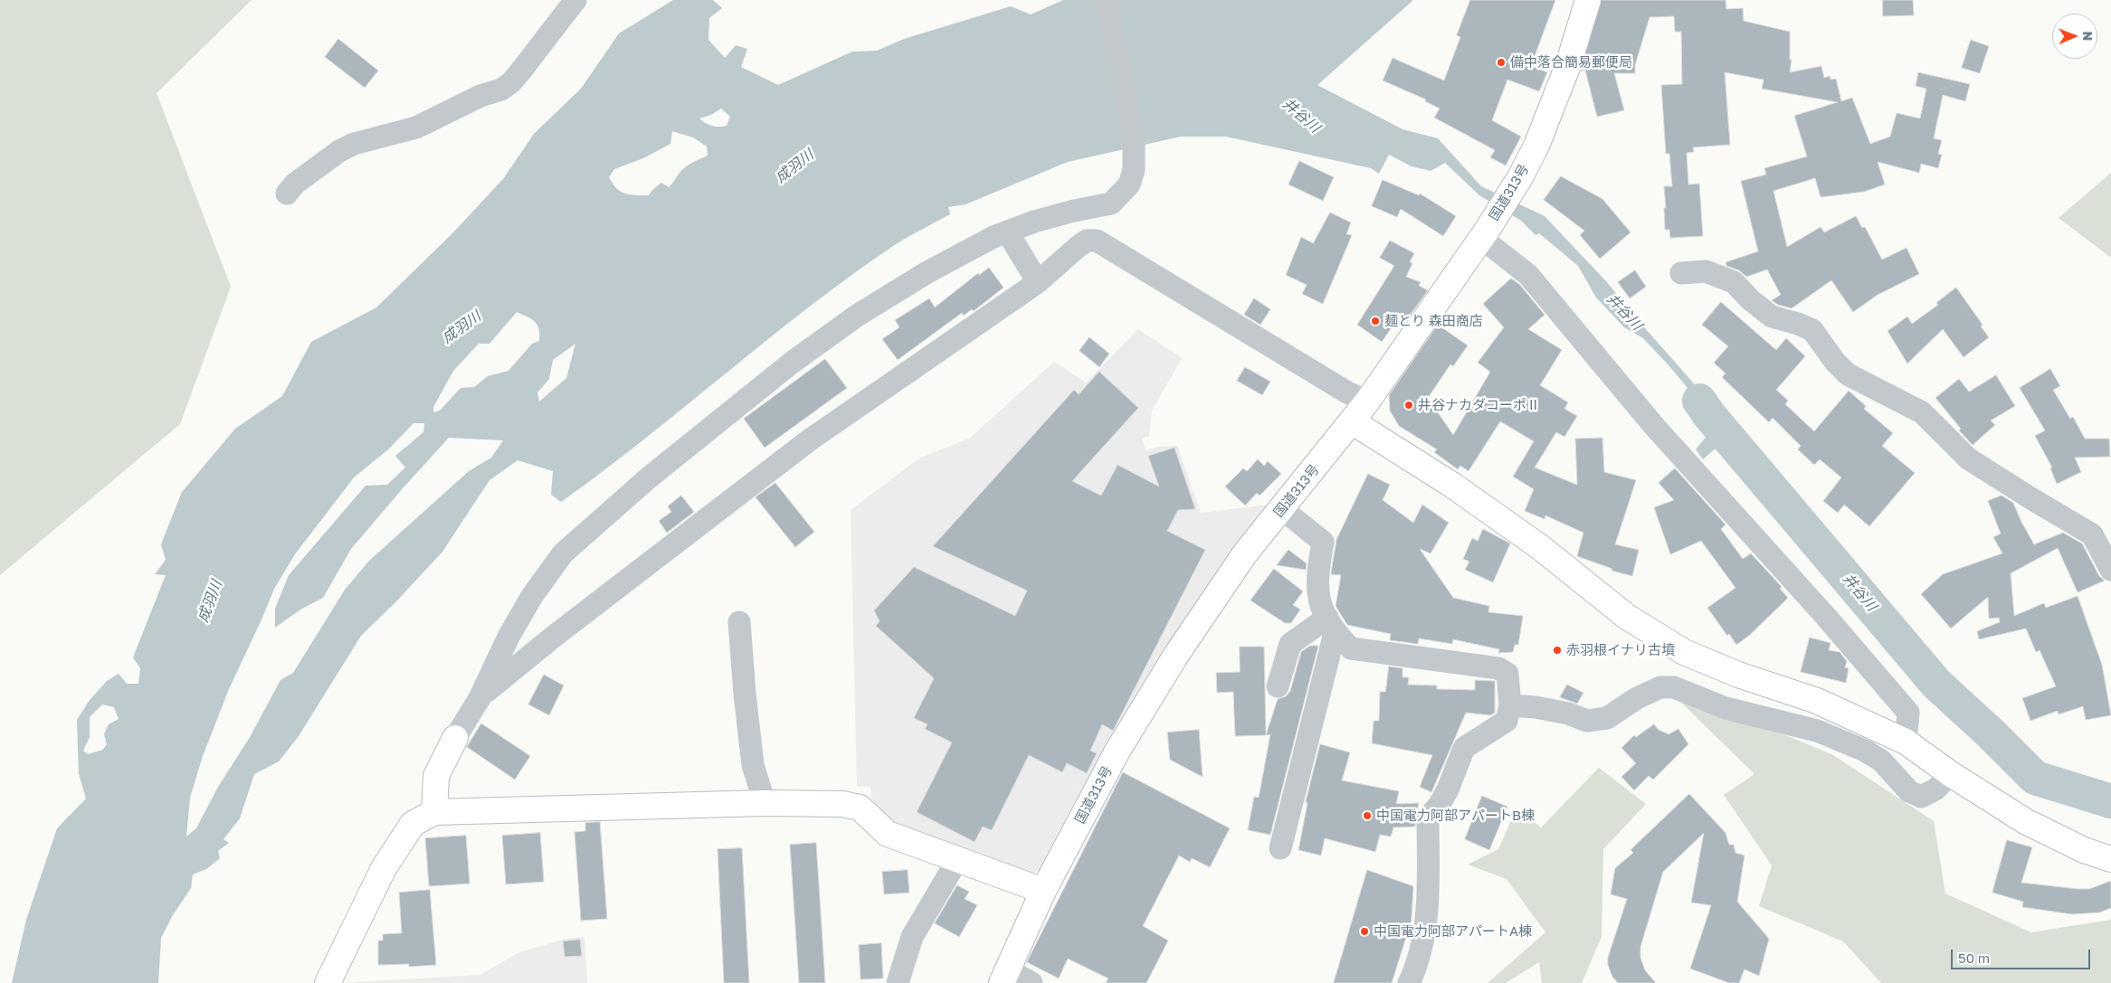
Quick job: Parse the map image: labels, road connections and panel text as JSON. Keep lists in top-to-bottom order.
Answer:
{
  "streets": {
    "main road": ["国道313号"]
  },
  "water": ["井谷川", "成羽川"],
  "places": [
    "備中落合簡易郵便局",
    "麺とり 森田商店",
    "井谷ナカダコーポⅡ",
    "赤羽根イナリ古墳",
    "中国電力阿部アパートB棟",
    "中国電力阿部アパートA棟"
  ],
  "scale_bar": "50 m",
  "north": "right"
}
